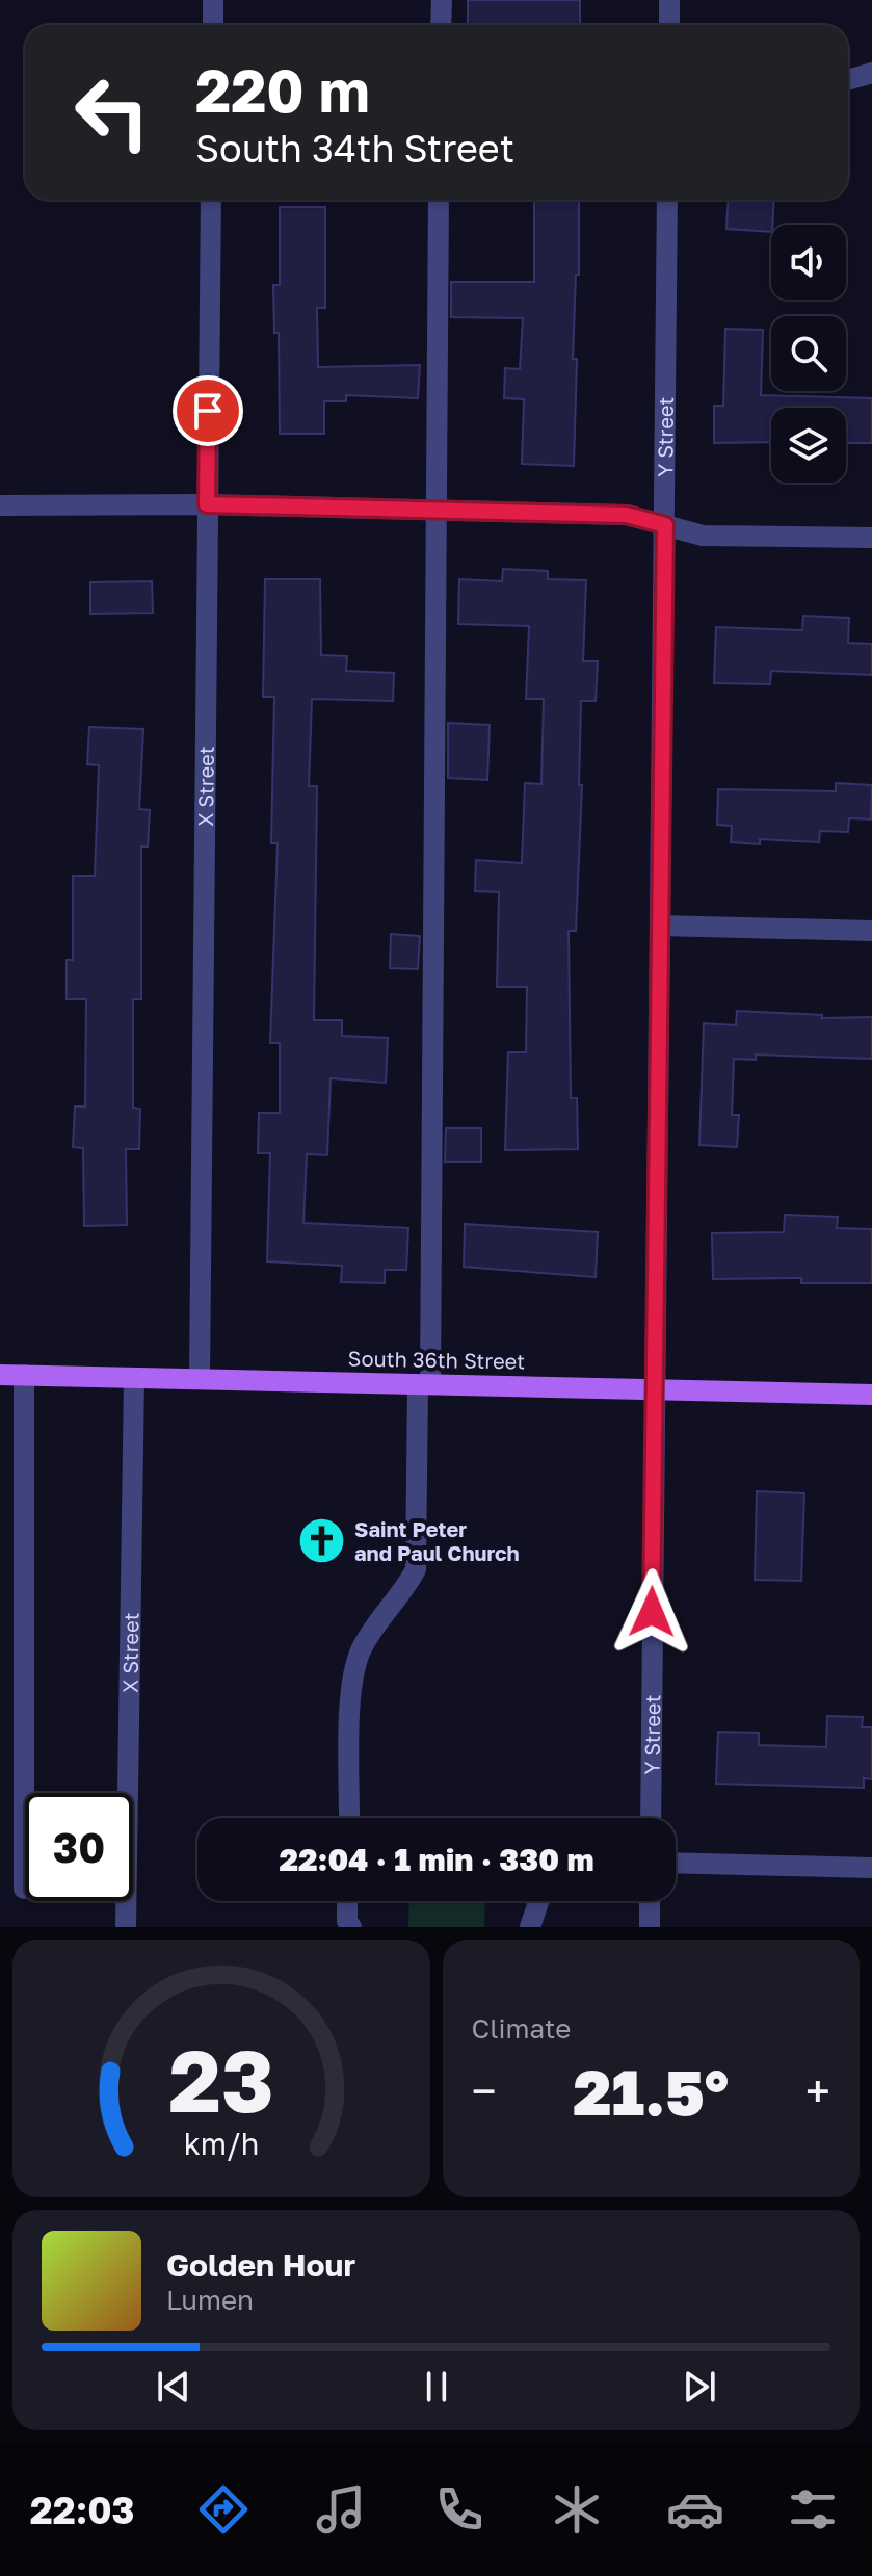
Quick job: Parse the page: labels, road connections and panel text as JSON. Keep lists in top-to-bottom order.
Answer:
{
  "streets": {
    "main road": ["South 36th Street"],
    "street": ["Y Street", "X Street"]
  },
  "crossings": [
    ["Y Street", "South 36th Street"],
    ["X Street", "South 36th Street"]
  ],
  "places": {
    "church": ["Saint Peter and Paul Church"]
  },
  "page": {
    "turn": ["220 m", "South 34th Street"],
    "limit": "30",
    "trip": "22:04 · 1 min · 330 m",
    "tile": "Climate",
    "heat": ["−", "21.5°", "+"],
    "song": ["Golden Hour", "Lumen"],
    "tabs": "22:03",
    "gauge": ["23", "km/h"]
  }
}
